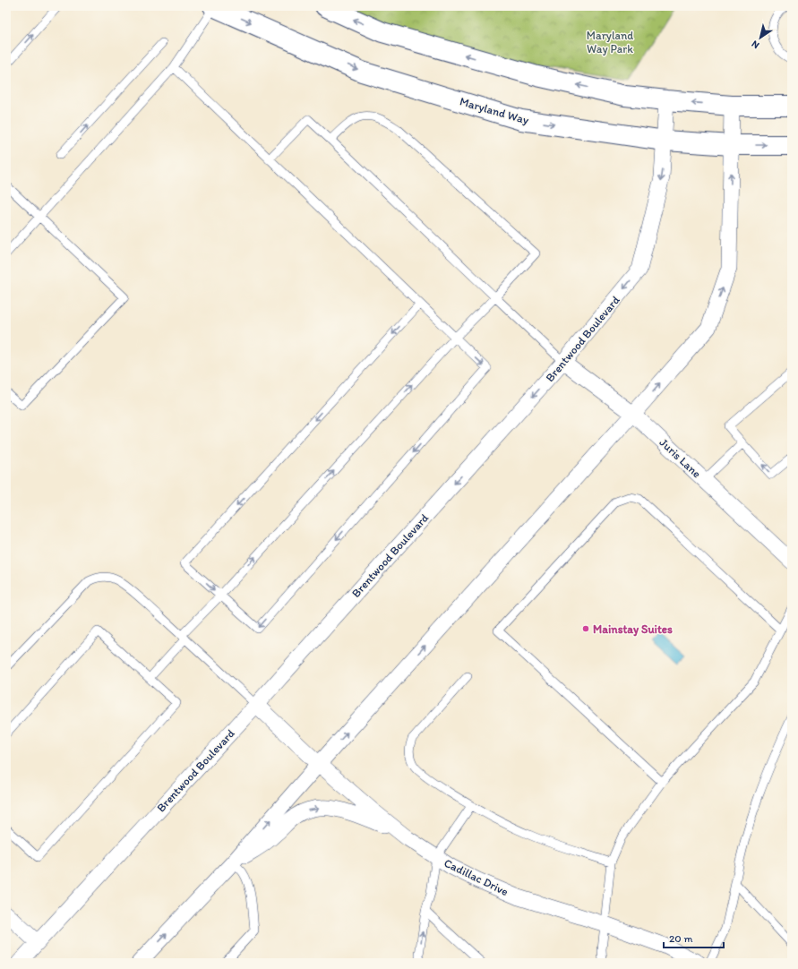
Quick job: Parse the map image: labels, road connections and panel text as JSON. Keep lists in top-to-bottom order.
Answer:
{
  "streets": {
    "main road": ["Maryland Way"],
    "street": ["Brentwood Boulevard", "Juris Lane", "Cadillac Drive"]
  },
  "crossings": [
    ["Maryland Way", "Brentwood Boulevard"],
    ["Brentwood Boulevard", "Juris Lane"],
    ["Brentwood Boulevard", "Cadillac Drive"]
  ],
  "parks": ["Maryland Way Park"],
  "places": ["Mainstay Suites"],
  "scale_bar": "20 m",
  "north": "bottom left"
}
